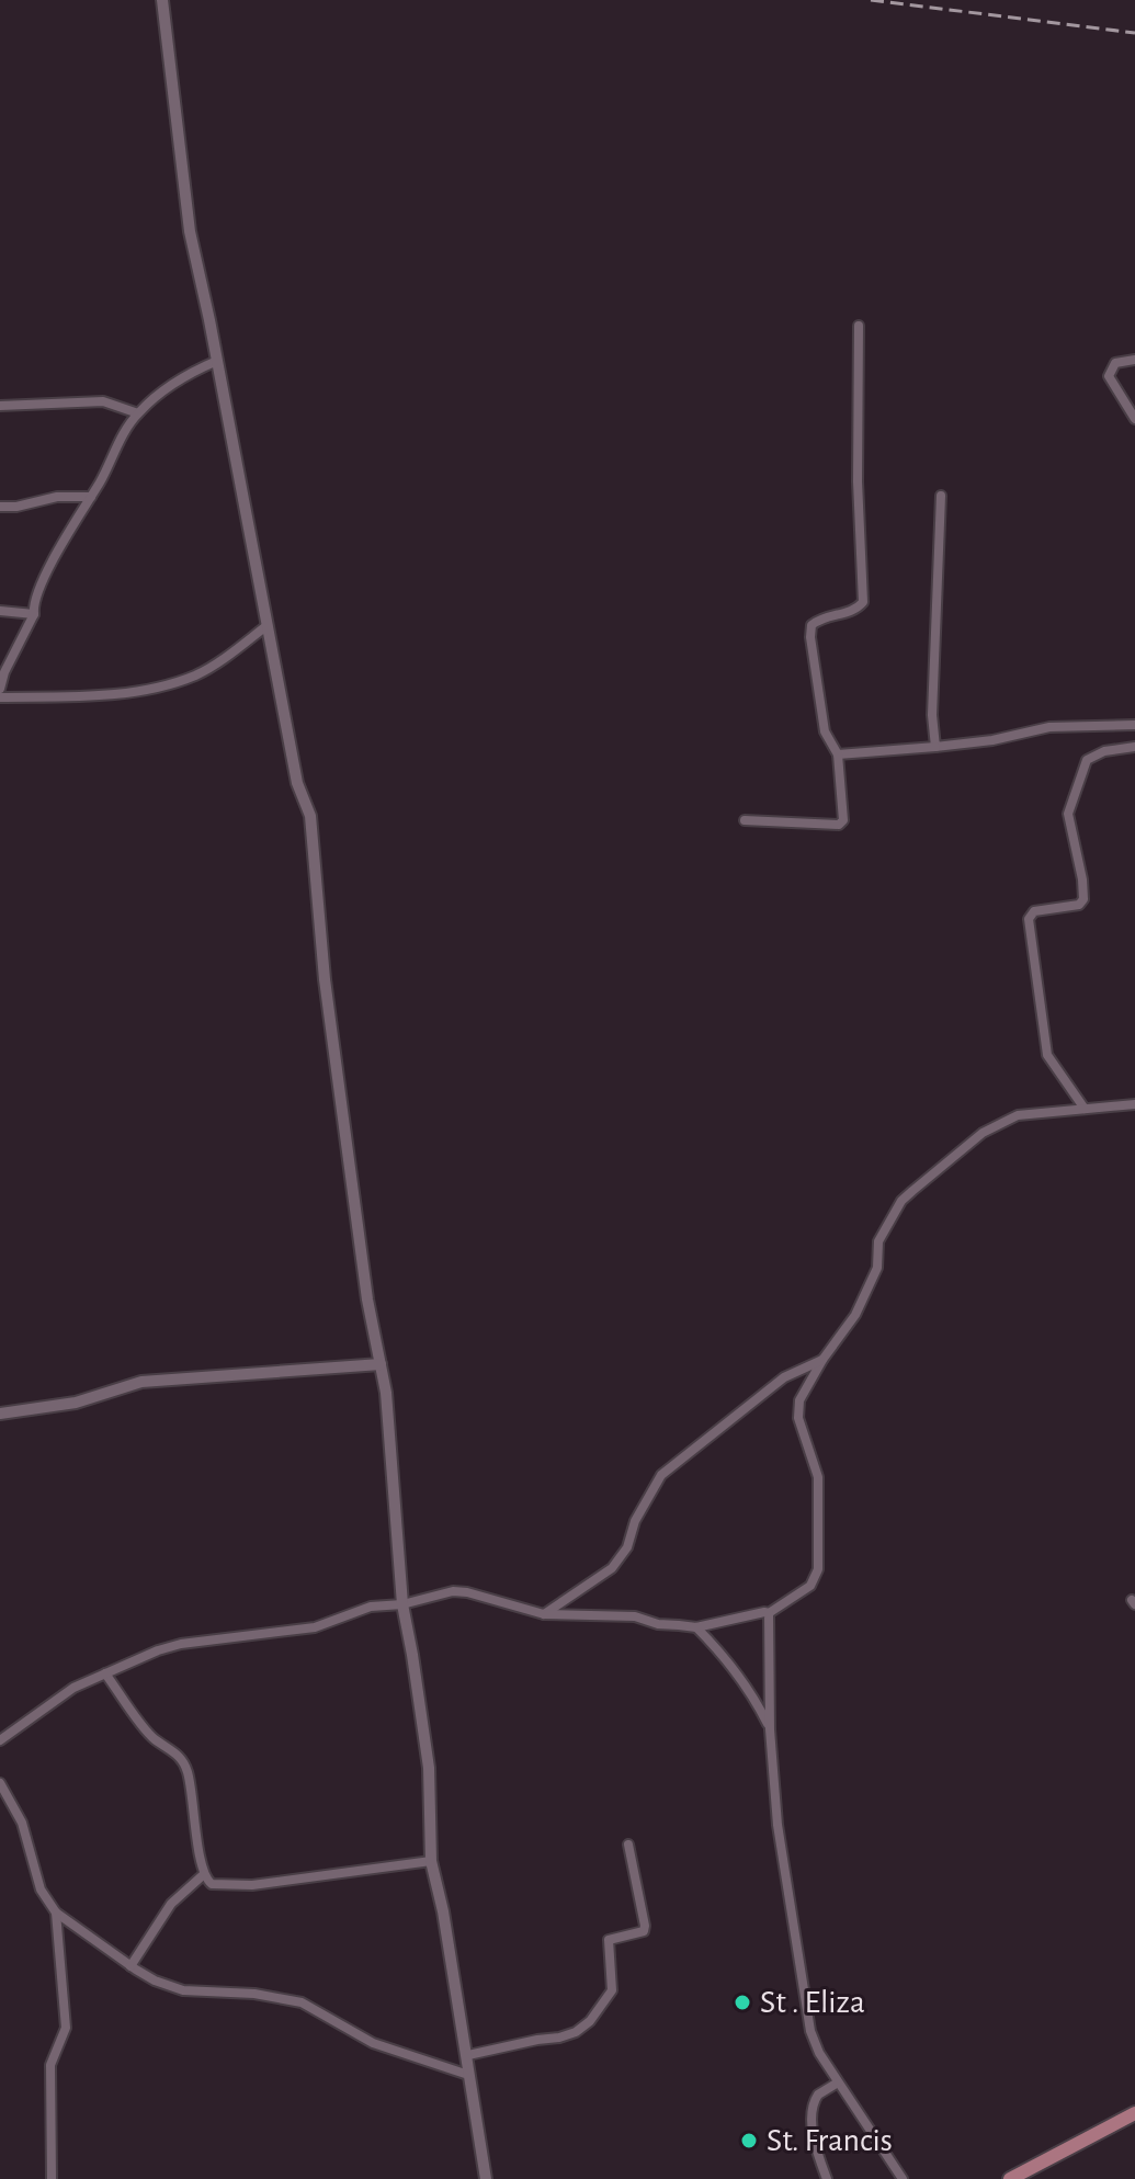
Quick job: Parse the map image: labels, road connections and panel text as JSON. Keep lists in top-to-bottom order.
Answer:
{
  "places": ["St . Eliza", "St. Francis"]
}
